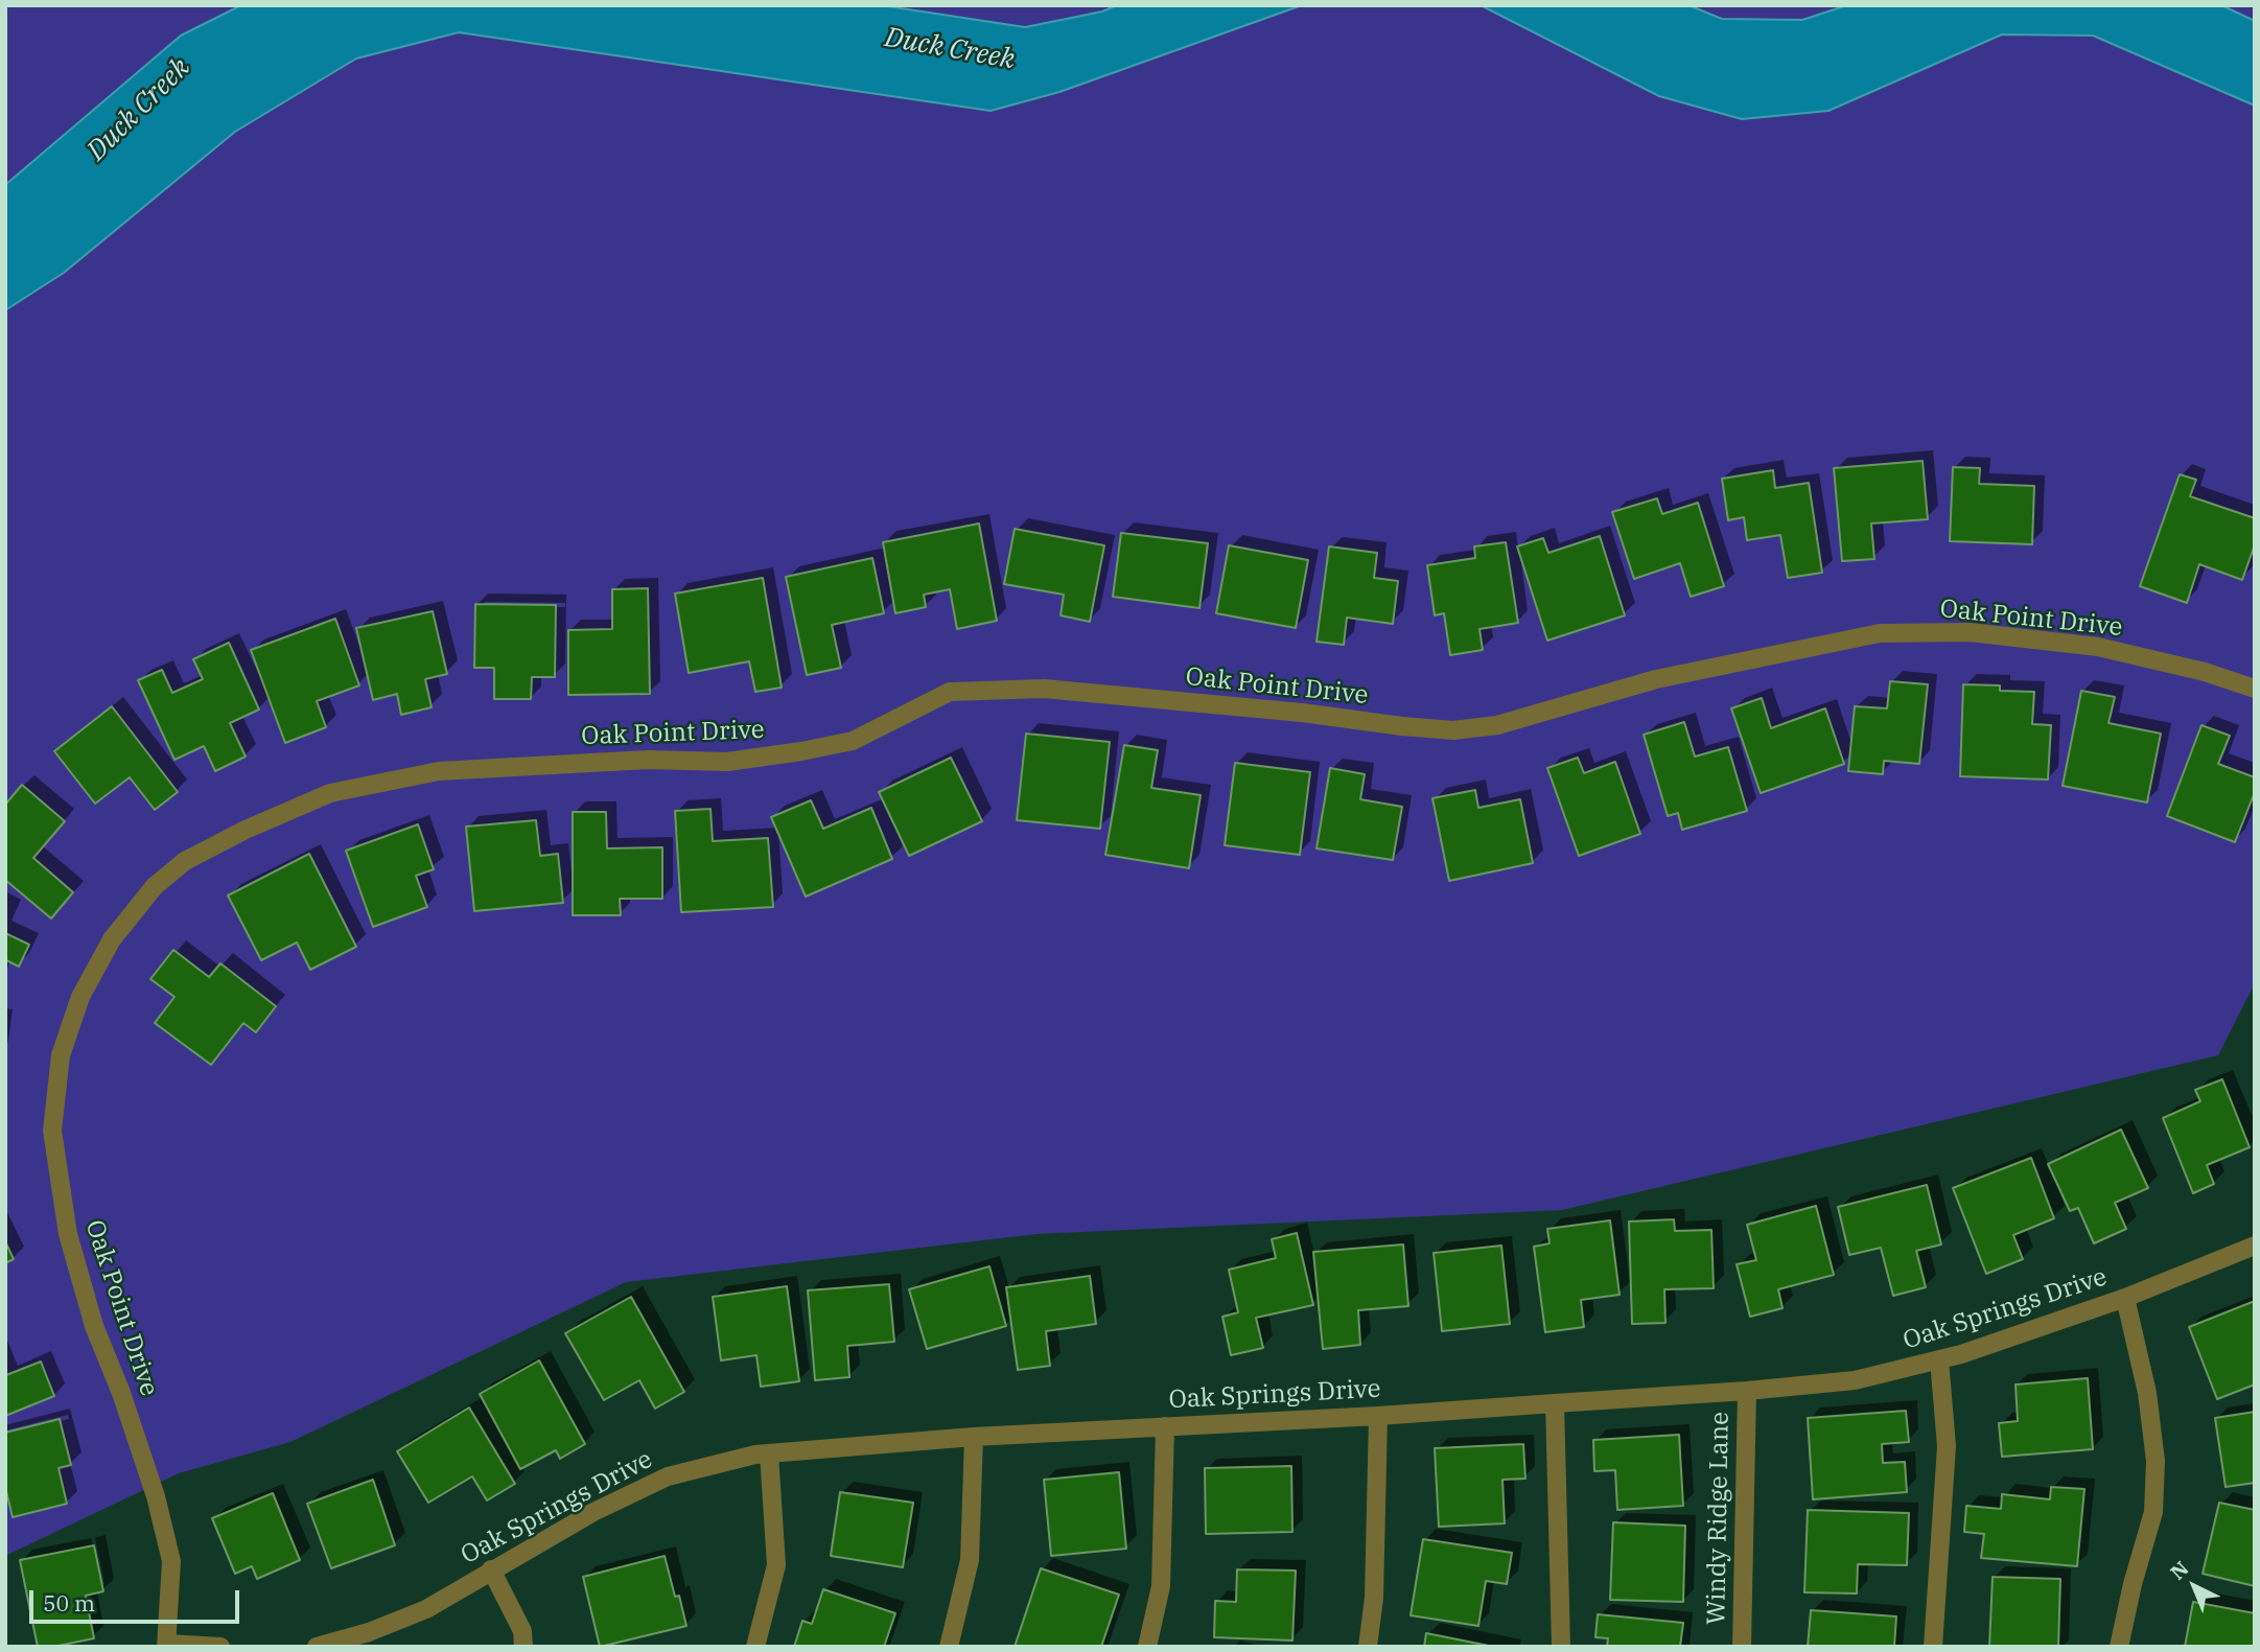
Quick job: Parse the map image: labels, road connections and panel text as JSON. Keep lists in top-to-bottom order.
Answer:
{
  "streets": {
    "street": ["Oak Point Drive", "Oak Springs Drive", "Windy Ridge Lane"]
  },
  "crossings": [
    ["Oak Springs Drive", "Windy Ridge Lane"]
  ],
  "water": ["Duck Creek"],
  "scale_bar": "50 m",
  "north": "top left"
}
